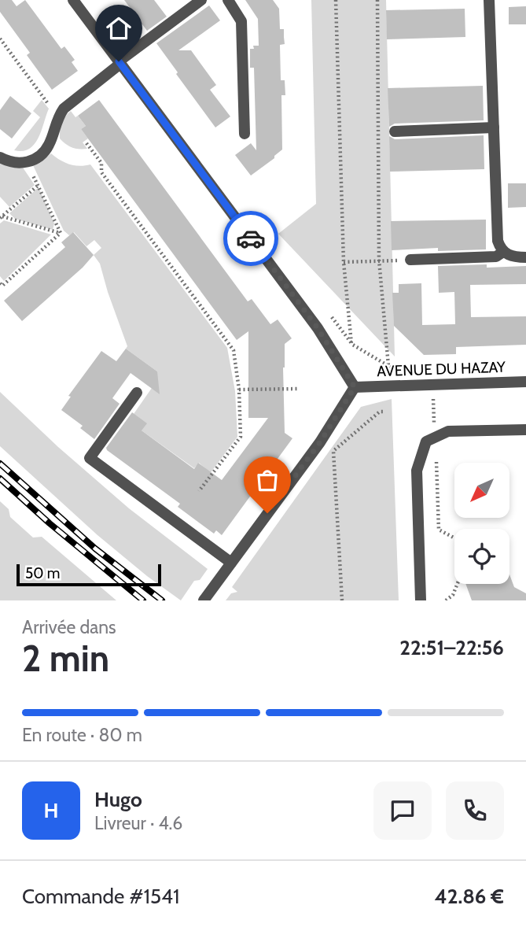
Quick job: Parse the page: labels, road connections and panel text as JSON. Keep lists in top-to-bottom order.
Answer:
{
  "streets": {
    "street": ["AVENUE DU HAZAY"]
  },
  "scale_bar": "50 m",
  "north": "bottom left",
  "page": {
    "scale": "50 m",
    "heading": ["2 min", "Arrivée dans", "22:51–22:56"],
    "panel": [
      "Hugo",
      "Livreur · 4.6",
      "Commande #1541",
      "42.86 €"
    ],
    "bar": "En route · 80 m",
    "round": "H"
  }
}
